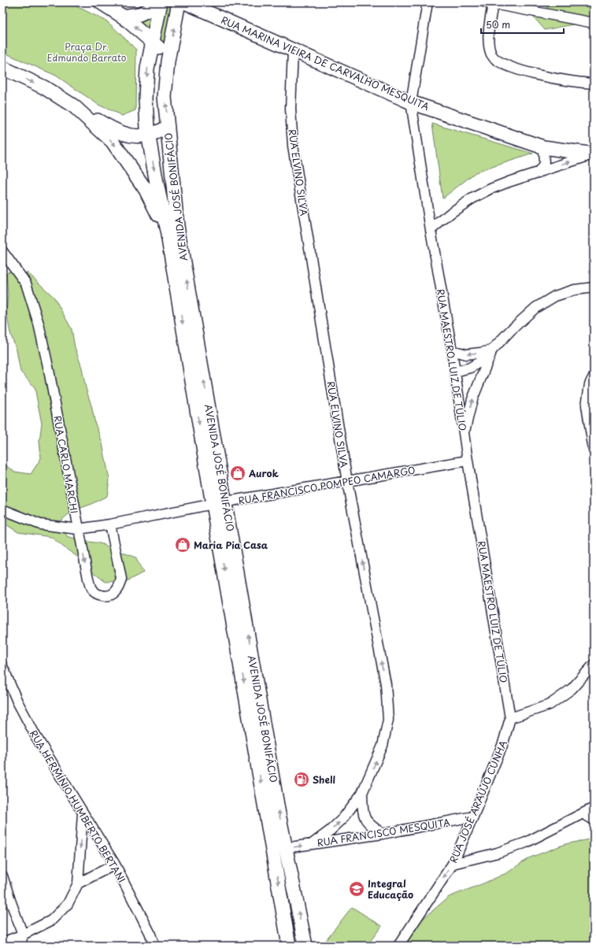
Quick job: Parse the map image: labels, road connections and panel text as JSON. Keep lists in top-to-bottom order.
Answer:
{
  "streets": {
    "main road": ["RUA MARINA VIEIRA DE CARVALHO MESQUITA", "AVENIDA JOSÉ BONIFÁCIO"],
    "street": [
      "RUA ELVINO SILVA",
      "RUA MAESTRO LUIZ DE TÚLIO",
      "RUA CARLO MARCHI",
      "RUA FRANCISCO POMPEO CAMARGO",
      "RUA JOSÉ ARAÚJO CUNHA",
      "RUA HERMÍNIO HUMBERTO BERTANI",
      "RUA FRANCISCO MESQUITA"
    ]
  },
  "crossings": [
    ["RUA MARINA VIEIRA DE CARVALHO MESQUITA", "RUA ELVINO SILVA"],
    ["RUA MARINA VIEIRA DE CARVALHO MESQUITA", "RUA MAESTRO LUIZ DE TÚLIO"],
    ["RUA ELVINO SILVA", "RUA FRANCISCO POMPEO CAMARGO"],
    ["AVENIDA JOSÉ BONIFÁCIO", "RUA FRANCISCO POMPEO CAMARGO"],
    ["AVENIDA JOSÉ BONIFÁCIO", "RUA FRANCISCO MESQUITA"],
    ["RUA MAESTRO LUIZ DE TÚLIO", "RUA FRANCISCO POMPEO CAMARGO"],
    ["RUA MAESTRO LUIZ DE TÚLIO", "RUA JOSÉ ARAÚJO CUNHA"],
    ["RUA CARLO MARCHI", "RUA FRANCISCO POMPEO CAMARGO"],
    ["RUA JOSÉ ARAÚJO CUNHA", "RUA FRANCISCO MESQUITA"]
  ],
  "one_way": ["RUA ELVINO SILVA", "RUA JOSÉ ARAÚJO CUNHA"],
  "parks": ["Praça Dr. Edmundo Barrato"],
  "places": {
    "shop": ["Aurok", "Maria Pia Casa"],
    "fuel station": ["Shell"],
    "school or university": ["Integral Educação"]
  },
  "scale_bar": "50 m"
}
